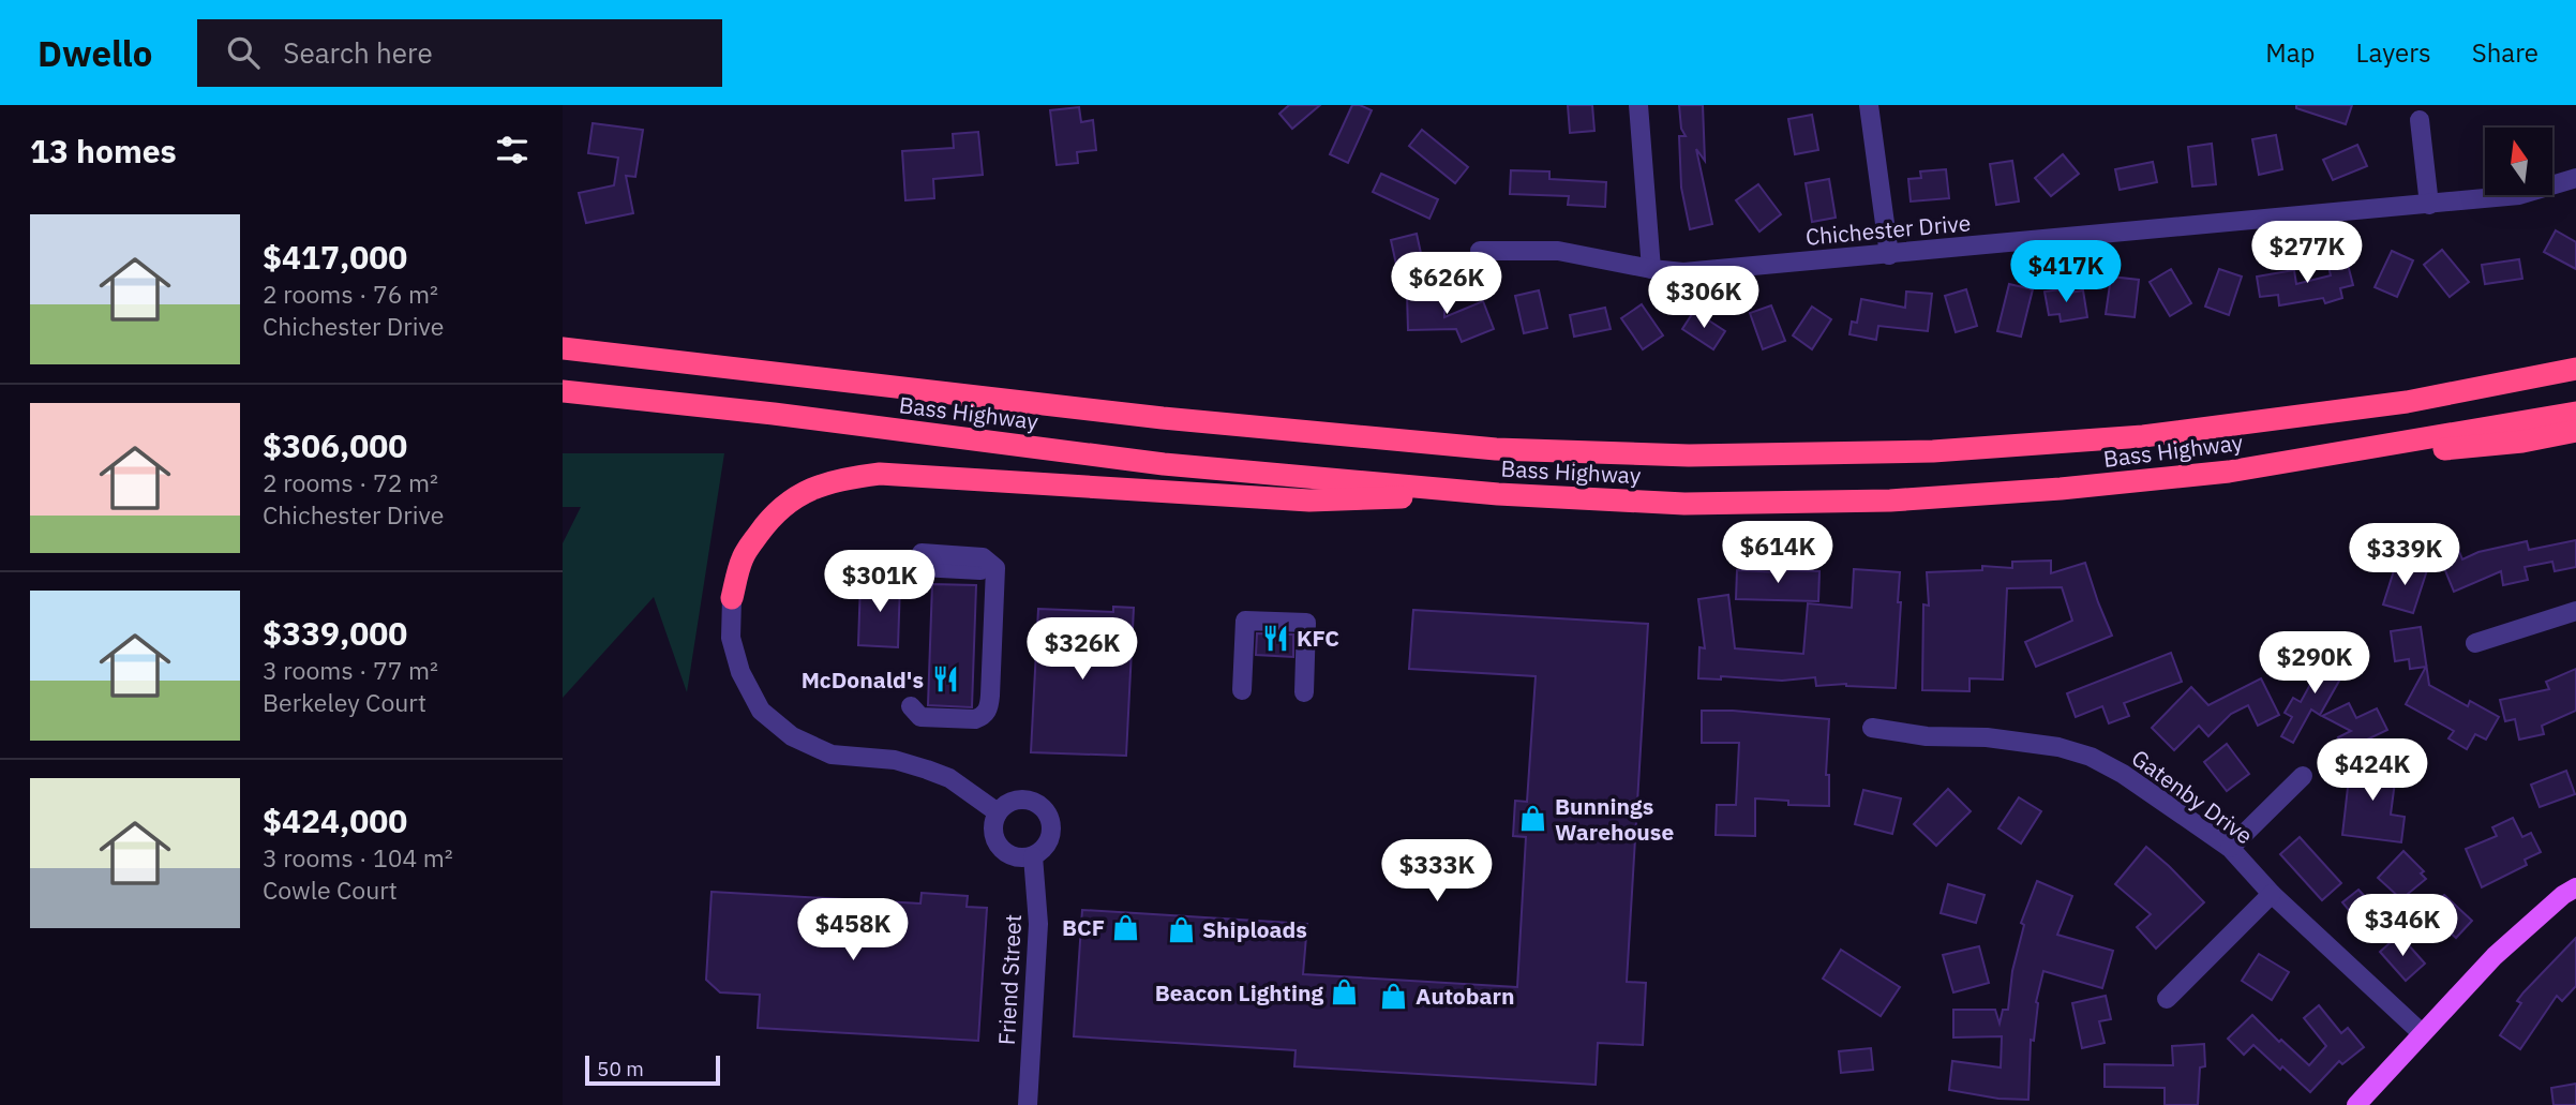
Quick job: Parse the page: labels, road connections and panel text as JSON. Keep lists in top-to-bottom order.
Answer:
{
  "streets": {
    "highway": ["Bass Highway"],
    "street": ["Chichester Drive", "Gatenby Drive", "Friend Street"]
  },
  "places": {
    "restaurant": ["KFC", "McDonald's"],
    "shop": [
      "Bunnings Warehouse",
      "BCF",
      "Shiploads",
      "Beacon Lighting",
      "Autobarn"
    ]
  },
  "scale_bar": "50 m",
  "north": "top",
  "page": {
    "header": "Dwello",
    "search": "Search here",
    "nav": ["Map", "Layers", "Share"],
    "heading": "13 homes",
    "list": [
      {
        "name": "$417,000",
        "note": "2 rooms · 76 m² · Chichester Drive"
      },
      {
        "name": "$306,000",
        "note": "2 rooms · 72 m² · Chichester Drive"
      },
      {
        "name": "$339,000",
        "note": "3 rooms · 77 m² · Berkeley Court"
      },
      {
        "name": "$424,000",
        "note": "3 rooms · 104 m² · Cowle Court"
      }
    ],
    "price": [
      "$277K",
      "$417K",
      "$626K",
      "$306K",
      "$614K",
      "$339K",
      "$301K",
      "$326K",
      "$290K",
      "$424K",
      "$333K",
      "$346K",
      "$458K"
    ],
    "scale": "50 m"
  }
}
